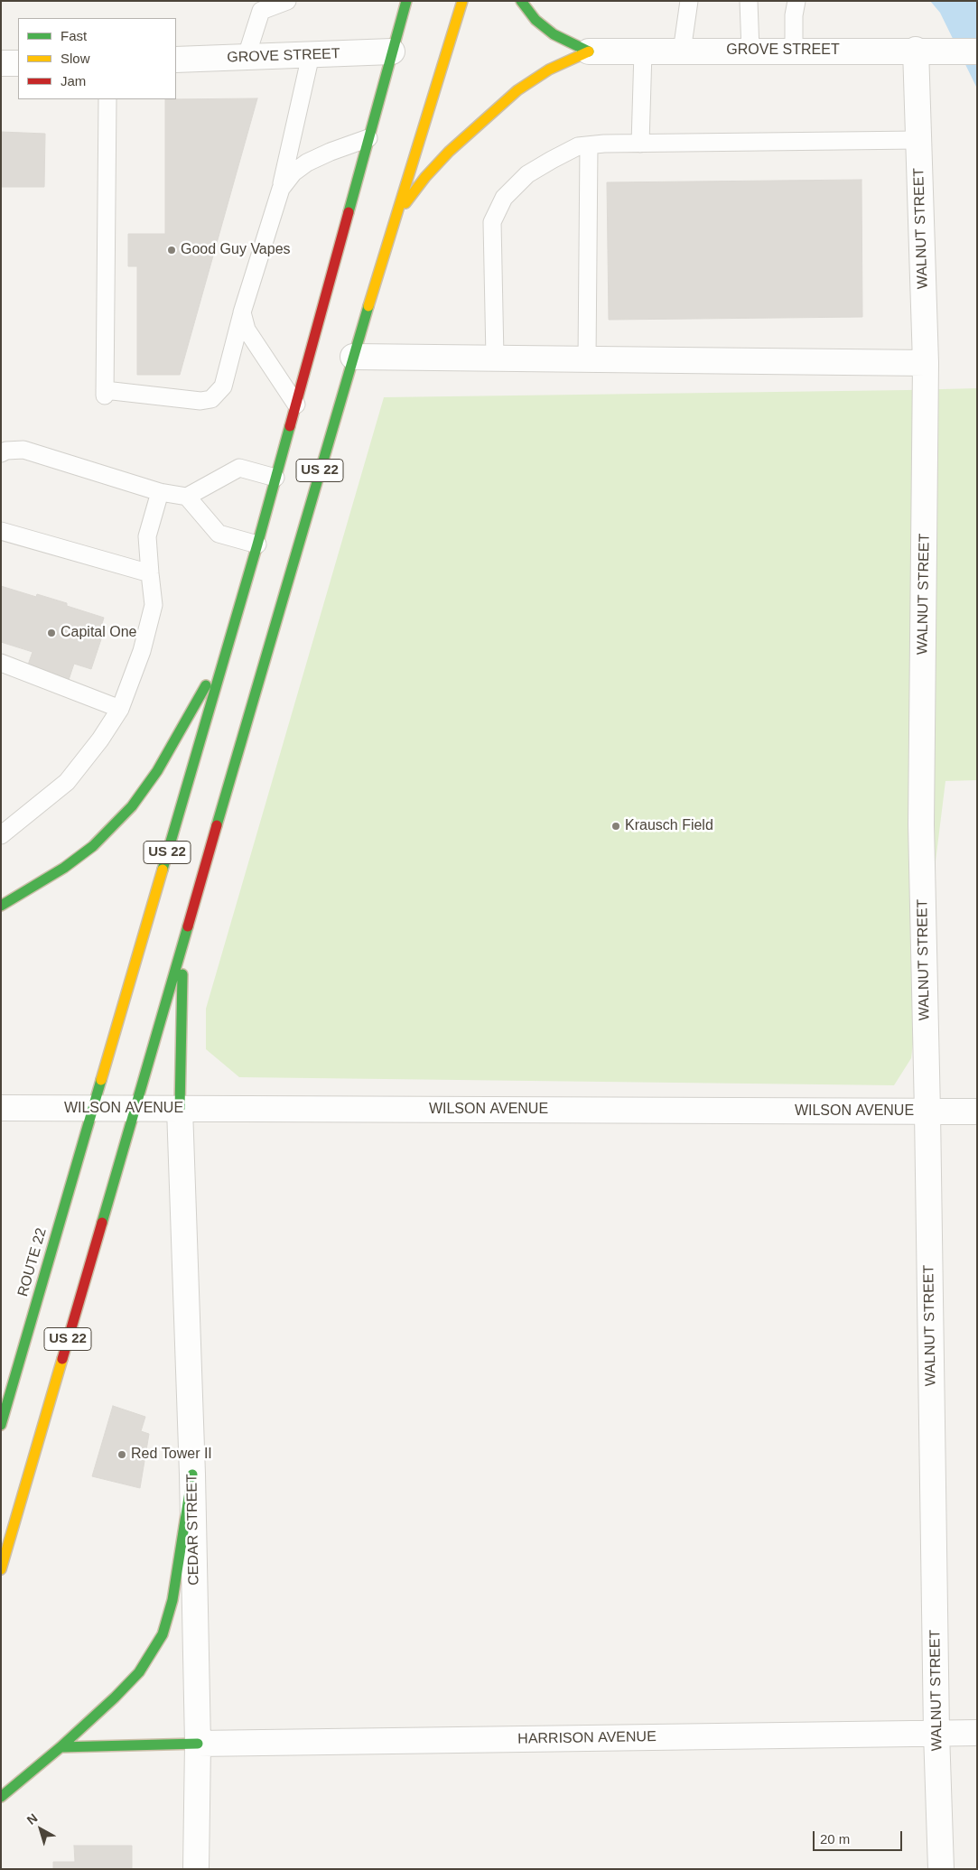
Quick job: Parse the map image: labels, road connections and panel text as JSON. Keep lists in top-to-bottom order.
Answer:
{
  "streets": {
    "highway": ["US 22", "ROUTE 22"],
    "street": [
      "GROVE STREET",
      "WALNUT STREET",
      "WILSON AVENUE",
      "CEDAR STREET",
      "HARRISON AVENUE"
    ]
  },
  "crossings": [
    ["GROVE STREET", "WALNUT STREET"],
    ["GROVE STREET", "US 22"],
    ["WALNUT STREET", "WILSON AVENUE"],
    ["WALNUT STREET", "HARRISON AVENUE"],
    ["US 22", "WILSON AVENUE"],
    ["US 22", "ROUTE 22"],
    ["WILSON AVENUE", "ROUTE 22"],
    ["WILSON AVENUE", "CEDAR STREET"],
    ["CEDAR STREET", "HARRISON AVENUE"]
  ],
  "places": [
    "Good Guy Vapes",
    "Capital One",
    "Krausch Field",
    "Red Tower II"
  ],
  "legend": ["Fast", "Slow", "Jam"],
  "scale_bar": "20 m",
  "north": "top left"
}
